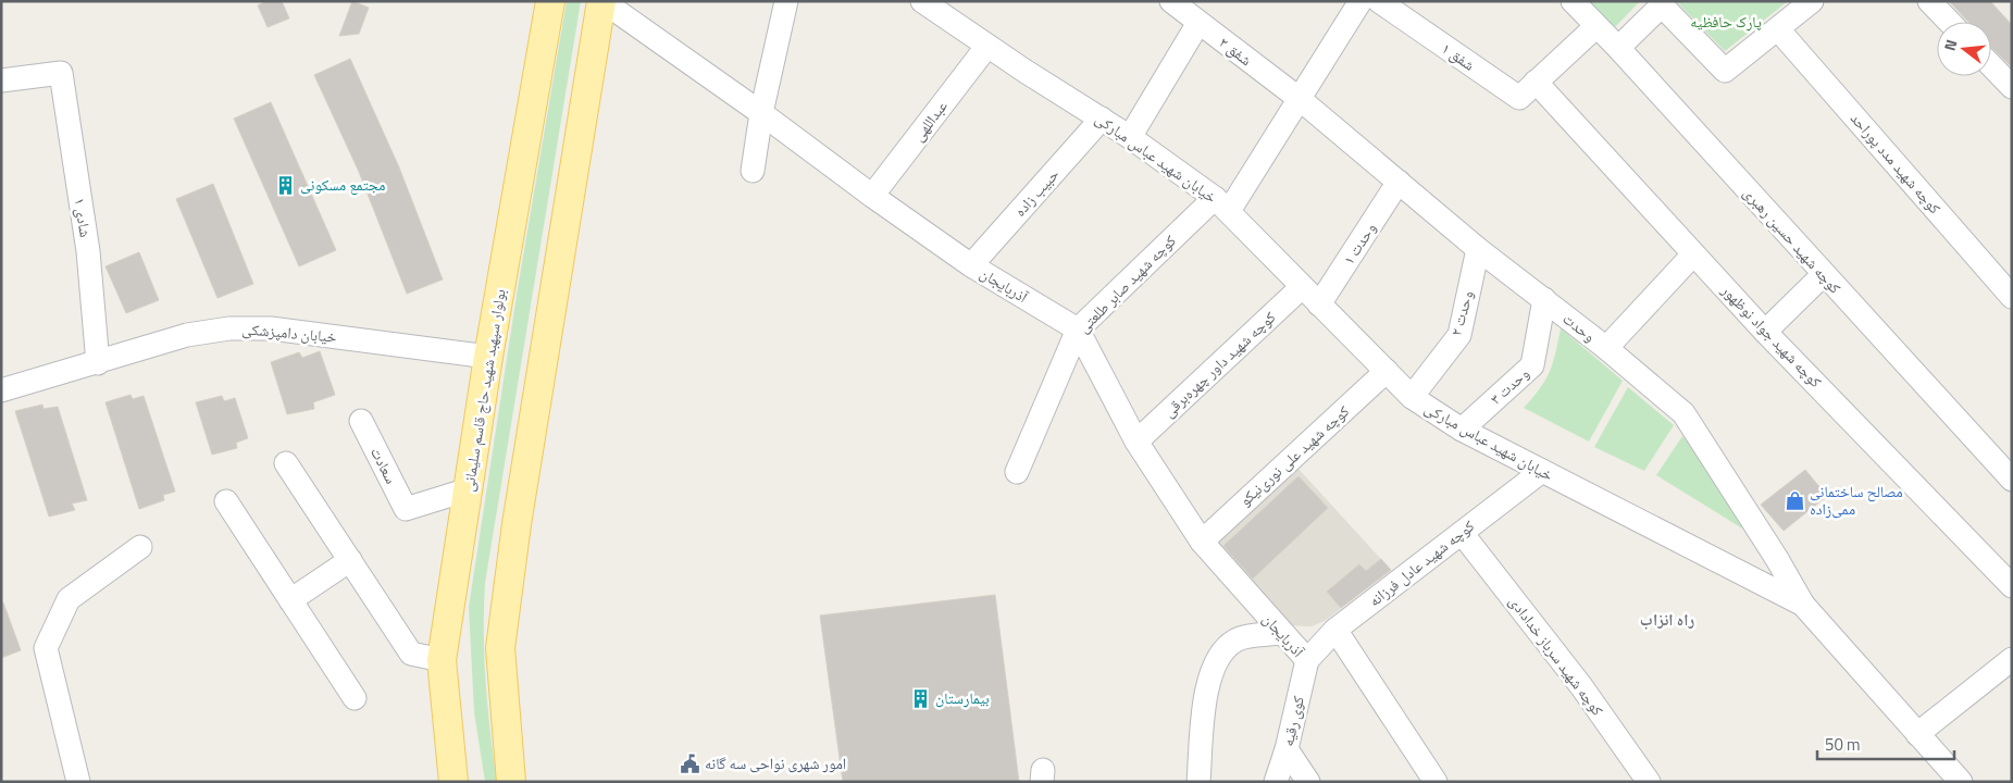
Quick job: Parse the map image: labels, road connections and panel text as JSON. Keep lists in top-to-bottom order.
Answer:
{
  "streets": {
    "main road": ["بولوار سپهبد شهید حاج قاسم سلیمانی"],
    "street": [
      "شفق ۲",
      "شفق ۱",
      "عبداللهی",
      "خیابان شهید عباس مبارکی",
      "کوچه شهید مدد پوراحد",
      "حبیب زاده",
      "شادی ۱",
      "کوچه شهید حسین رهبری",
      "وحدت ۱",
      "کوچه شهید صابر طلعتی",
      "آذربایجان",
      "وحدت ۲",
      "وحدت",
      "خیابان دامپزشکی",
      "کوچه شهید جواد نوظهور",
      "کوچه شهید داور چهره‌برقی",
      "وحدت ۳",
      "کوچه شهید علی نوری‌نیکو",
      "سعادت",
      "کوچه شهید عادل فرزانه",
      "کوچه شهید سرباز خدادادی",
      "کوی رقیه"
    ]
  },
  "crossings": [
    ["شفق ۲", "وحدت"],
    ["شفق ۱", "کوچه شهید جواد نوظهور"],
    ["عبداللهی", "خیابان شهید عباس مبارکی"],
    ["عبداللهی", "آذربایجان"],
    ["خیابان شهید عباس مبارکی", "حبیب زاده"],
    ["خیابان شهید عباس مبارکی", "وحدت ۱"],
    ["خیابان شهید عباس مبارکی", "کوچه شهید صابر طلعتی"],
    ["خیابان شهید عباس مبارکی", "وحدت ۲"],
    ["خیابان شهید عباس مبارکی", "وحدت"],
    ["خیابان شهید عباس مبارکی", "کوچه شهید داور چهره‌برقی"],
    ["خیابان شهید عباس مبارکی", "وحدت ۳"],
    ["خیابان شهید عباس مبارکی", "کوچه شهید علی نوری‌نیکو"],
    ["خیابان شهید عباس مبارکی", "کوچه شهید عادل فرزانه"],
    ["حبیب زاده", "آذربایجان"],
    ["شادی ۱", "خیابان دامپزشکی"],
    ["وحدت ۱", "وحدت"],
    ["کوچه شهید صابر طلعتی", "آذربایجان"],
    ["آذربایجان", "کوچه شهید داور چهره‌برقی"],
    ["آذربایجان", "کوچه شهید علی نوری‌نیکو"],
    ["آذربایجان", "کوچه شهید عادل فرزانه"],
    ["آذربایجان", "کوی رقیه"],
    ["وحدت ۲", "وحدت"],
    ["وحدت", "وحدت ۳"],
    ["خیابان دامپزشکی", "بولوار سپهبد شهید حاج قاسم سلیمانی"],
    ["بولوار سپهبد شهید حاج قاسم سلیمانی", "سعادت"],
    ["کوچه شهید عادل فرزانه", "کوچه شهید سرباز خدادادی"],
    ["کوچه شهید عادل فرزانه", "کوی رقیه"]
  ],
  "districts": ["راه انزاب"],
  "parks": ["پارک حافظیه"],
  "places": {
    "building": ["مجتمع مسکونی", "بیمارستان"],
    "shop": ["مصالح ساختمانی ممی‌زاده"],
    "public building": ["امور شهری نواحی سه گانه"]
  },
  "scale_bar": "50 m",
  "north": "left"
}
